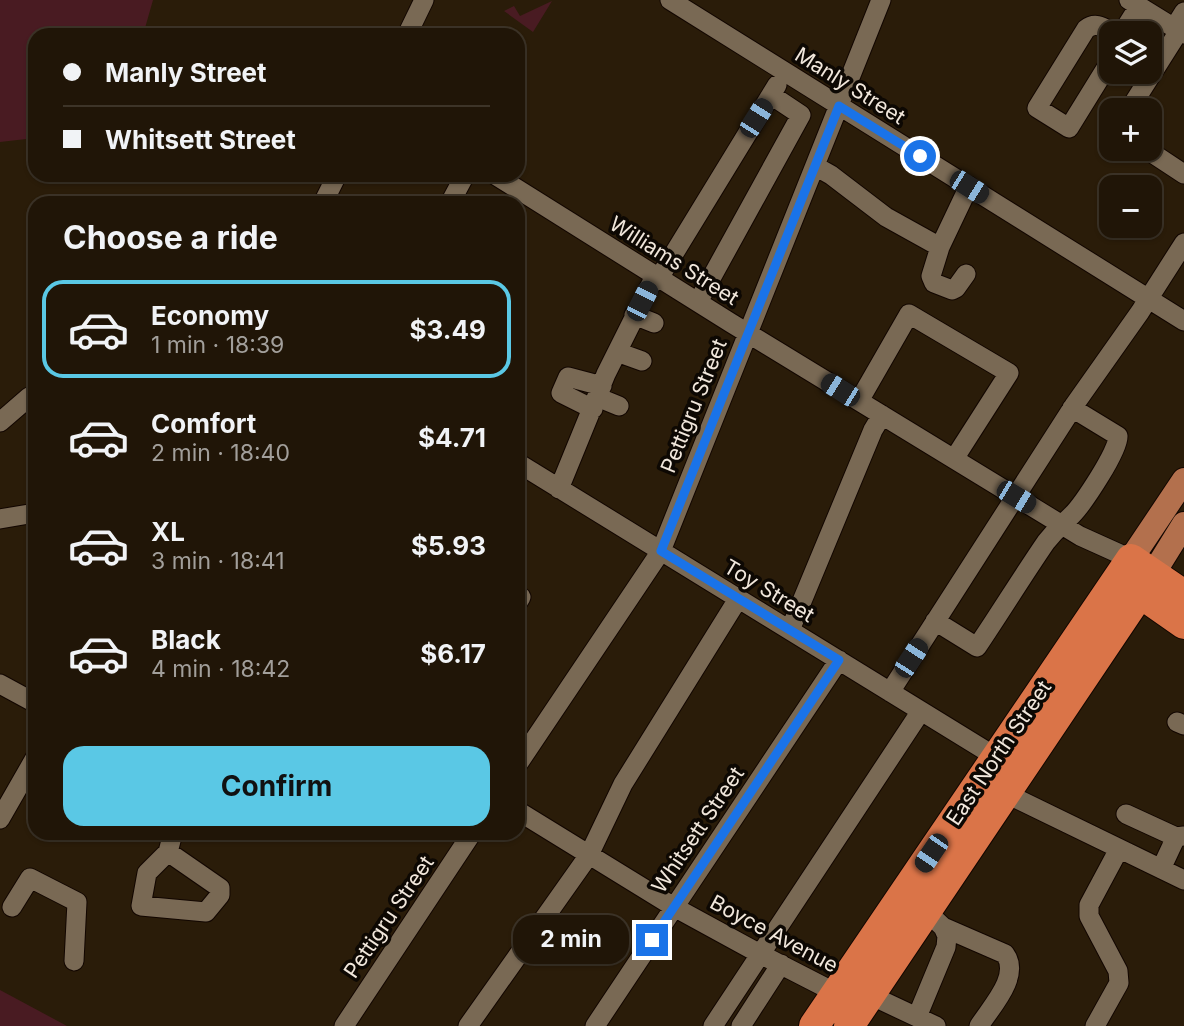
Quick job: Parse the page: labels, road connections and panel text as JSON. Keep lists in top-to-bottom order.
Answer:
{
  "streets": {
    "highway": ["East North Street"],
    "street": [
      "Manly Street",
      "Williams Street",
      "Pettigru Street",
      "Toy Street",
      "Whitsett Street",
      "Boyce Avenue"
    ]
  },
  "crossings": [
    ["Manly Street", "Pettigru Street"],
    ["Williams Street", "Pettigru Street"],
    ["Williams Street", "East North Street"],
    ["Pettigru Street", "Toy Street"],
    ["Toy Street", "East North Street"],
    ["Toy Street", "Whitsett Street"],
    ["East North Street", "Boyce Avenue"],
    ["Whitsett Street", "Boyce Avenue"]
  ],
  "page": {
    "map_buttons": ["+", "−"],
    "banner": ["Manly Street", "Whitsett Street"],
    "heading": "Choose a ride",
    "list": [
      {
        "name": "Economy",
        "note": "1 min · 18:39",
        "value": "$3.49"
      },
      {
        "name": "Comfort",
        "note": "2 min · 18:40",
        "value": "$4.71"
      },
      {
        "name": "XL",
        "note": "3 min · 18:41",
        "value": "$5.93"
      },
      {
        "name": "Black",
        "note": "4 min · 18:42",
        "value": "$6.17"
      }
    ],
    "buttons": "Confirm",
    "bubble": "2 min"
  }
}
